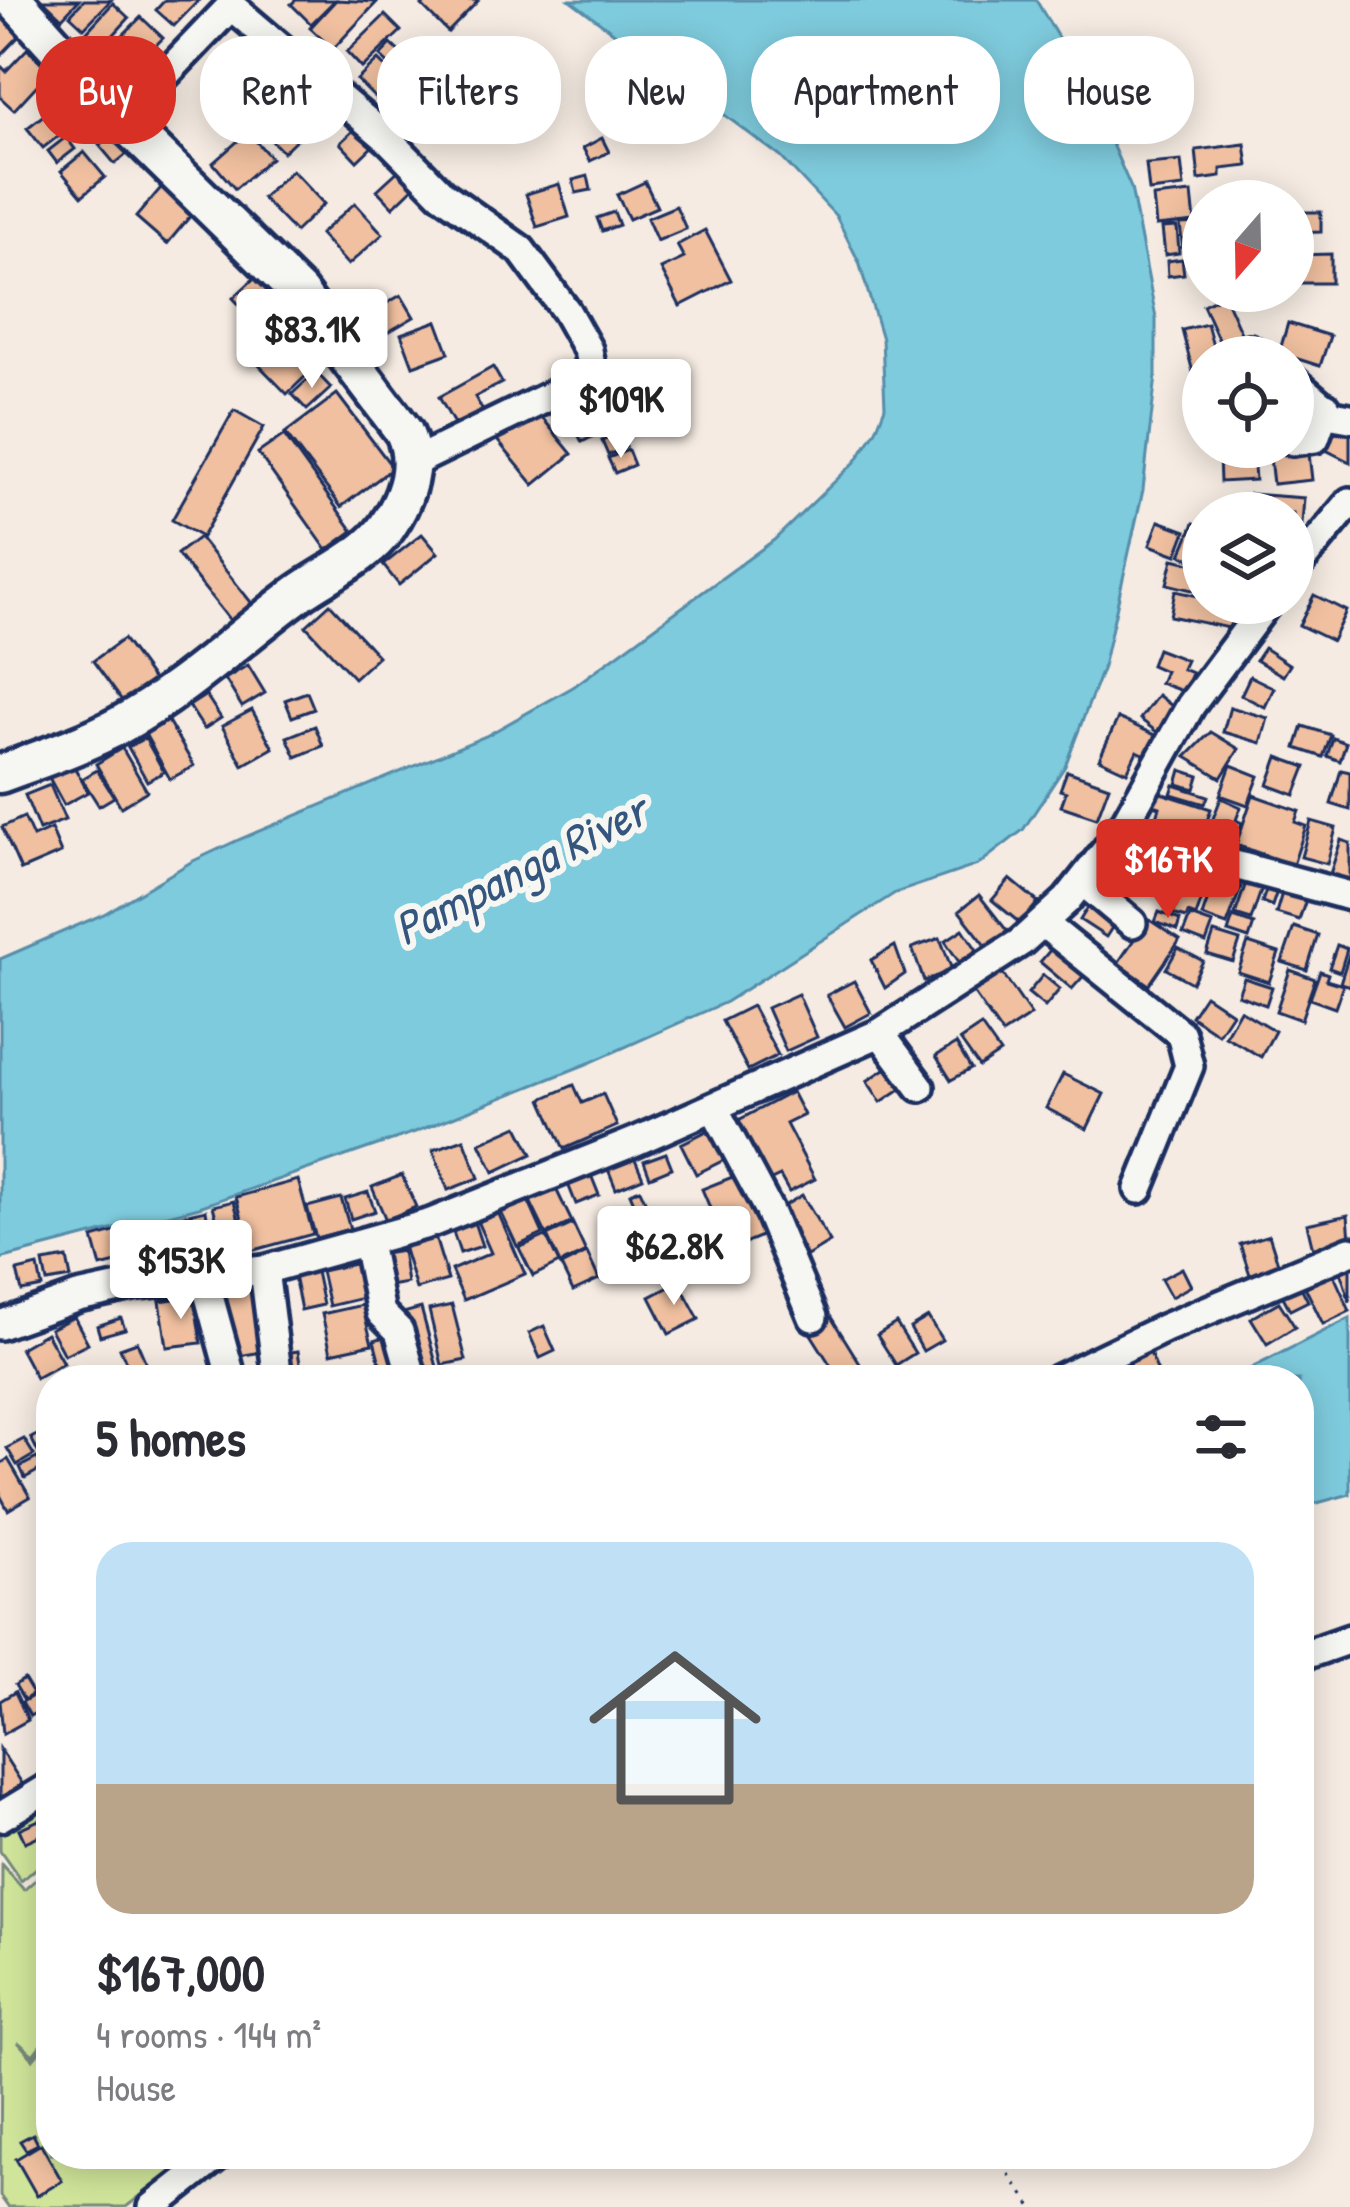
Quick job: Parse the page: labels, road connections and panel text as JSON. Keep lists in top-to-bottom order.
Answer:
{
  "water": ["Pampanga River"],
  "north": "bottom",
  "page": {
    "chip": [
      "Buy",
      "Rent",
      "Filters",
      "New",
      "Apartment",
      "House"
    ],
    "price": [
      "$83.1K",
      "$109K",
      "$167K",
      "$62.8K",
      "$153K"
    ],
    "heading": "5 homes",
    "list": [
      {
        "name": "$167,000",
        "note": "4 rooms · 144 m² · House"
      }
    ]
  }
}
